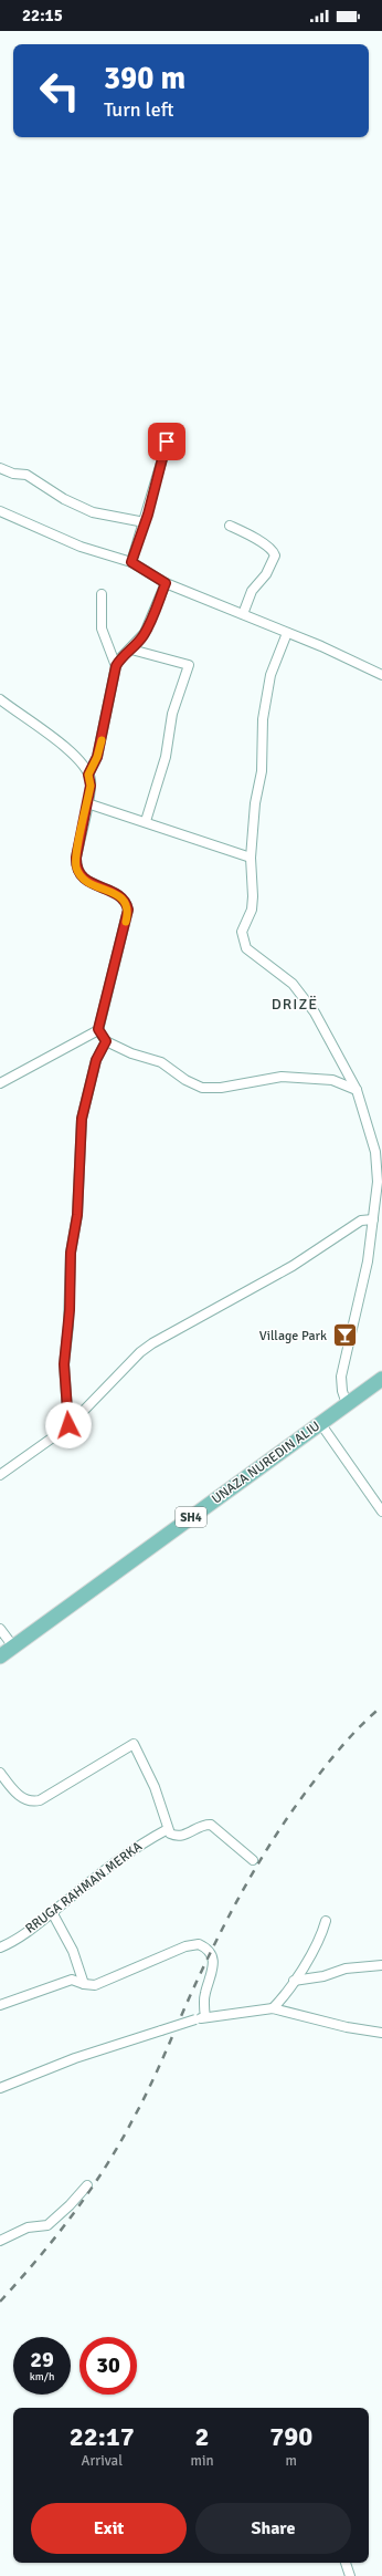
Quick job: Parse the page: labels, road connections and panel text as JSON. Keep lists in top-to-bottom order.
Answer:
{
  "streets": {
    "main road": ["UNAZA NUREDIN ALIU", "SH4"],
    "street": ["RRUGA RAHMAN MERKA"]
  },
  "districts": ["DRIZË"],
  "places": {
    "bar": ["Village Park"]
  },
  "page": {
    "status": "22:15",
    "turn": ["390 m", "Turn left"],
    "speed": "29 km/h",
    "limit": "30",
    "eta": [
      "22:17",
      "Arrival",
      "2",
      "min",
      "790",
      "m"
    ],
    "buttons": ["Exit", "Share"]
  }
}
